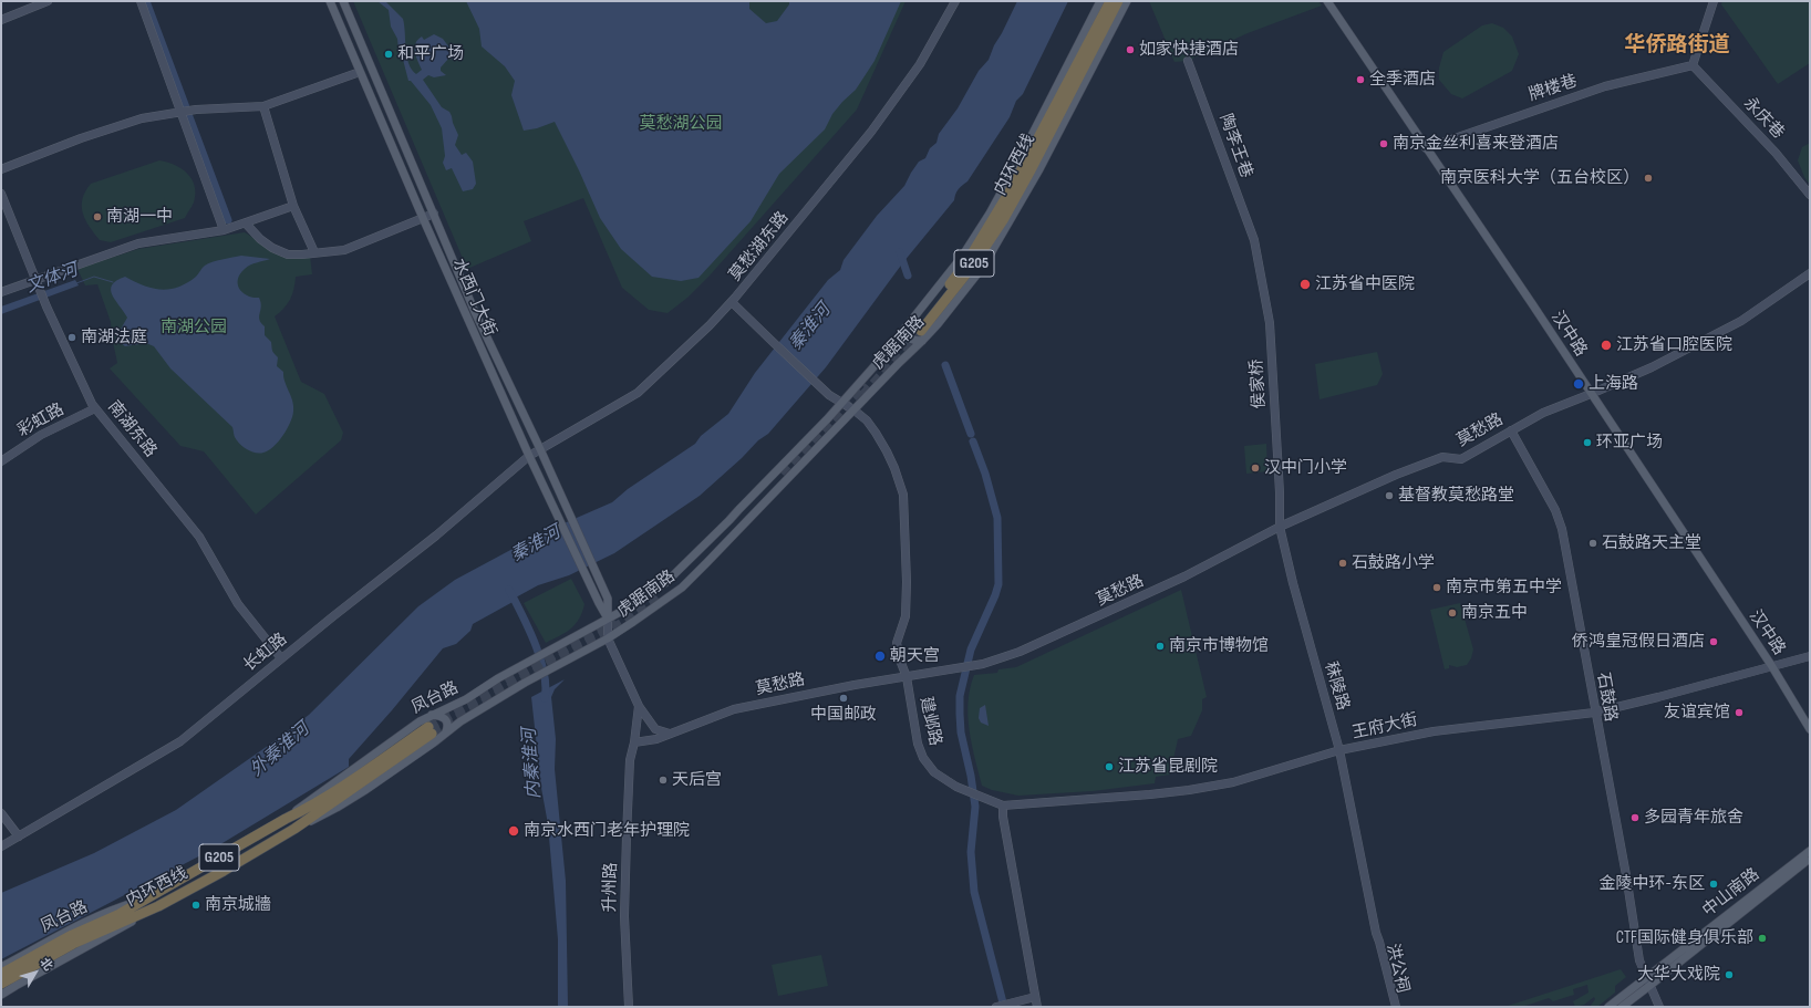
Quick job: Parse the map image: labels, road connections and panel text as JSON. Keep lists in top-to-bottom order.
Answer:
{
  "streets": {
    "highway": ["内环西线", "G205"],
    "main road": [
      "水西门大街",
      "汉中路",
      "虎踞南路",
      "凤台路",
      "中山南路"
    ],
    "street": [
      "牌楼巷",
      "永庆巷",
      "陶李王巷",
      "莫愁湖东路",
      "侯家桥",
      "彩虹路",
      "南湖东路",
      "莫愁路",
      "长虹路",
      "秣陵路",
      "石鼓路",
      "建邺路",
      "王府大街",
      "升州路",
      "洪公祠"
    ]
  },
  "crossings": [
    ["牌楼巷", "永庆巷"],
    ["牌楼巷", "汉中路"],
    ["陶李王巷", "侯家桥"],
    ["内环西线", "虎踞南路"],
    ["内环西线", "凤台路"],
    ["莫愁湖东路", "水西门大街"],
    ["莫愁湖东路", "长虹路"],
    ["莫愁湖东路", "建邺路"],
    ["水西门大街", "虎踞南路"],
    ["水西门大街", "长虹路"],
    ["水西门大街", "凤台路"],
    ["汉中路", "莫愁路"],
    ["汉中路", "王府大街"],
    ["虎踞南路", "凤台路"],
    ["虎踞南路", "建邺路"],
    ["侯家桥", "莫愁路"],
    ["侯家桥", "秣陵路"],
    ["彩虹路", "南湖东路"],
    ["南湖东路", "长虹路"],
    ["莫愁路", "秣陵路"],
    ["莫愁路", "石鼓路"],
    ["莫愁路", "建邺路"],
    ["莫愁路", "升州路"],
    ["秣陵路", "王府大街"],
    ["秣陵路", "洪公祠"],
    ["石鼓路", "王府大街"],
    ["石鼓路", "中山南路"],
    ["建邺路", "王府大街"]
  ],
  "districts": ["华侨路街道"],
  "water": [
    "文体河",
    "秦淮河",
    "外秦淮河",
    "内秦淮河"
  ],
  "parks": ["莫愁湖公园", "南湖公园"],
  "places": [
    "如家快捷酒店",
    "和平广场",
    "全季酒店",
    "南京金丝利喜来登酒店",
    "南京医科大学（五台校区）",
    "南湖一中",
    "江苏省中医院",
    "南湖法庭",
    "江苏省口腔医院",
    "上海路",
    "环亚广场",
    "汉中门小学",
    "基督教莫愁路堂",
    "石鼓路天主堂",
    "石鼓路小学",
    "南京市第五中学",
    "南京五中",
    "侨鸿皇冠假日酒店",
    "南京市博物馆",
    "朝天宫",
    "中国邮政",
    "友谊宾馆",
    "江苏省昆剧院",
    "天后宫",
    "多园青年旅舍",
    "南京水西门老年护理院",
    "金陵中环-东区",
    "南京城牆",
    "CTF国际健身俱乐部",
    "大华大戏院"
  ],
  "north": "top right"
}
